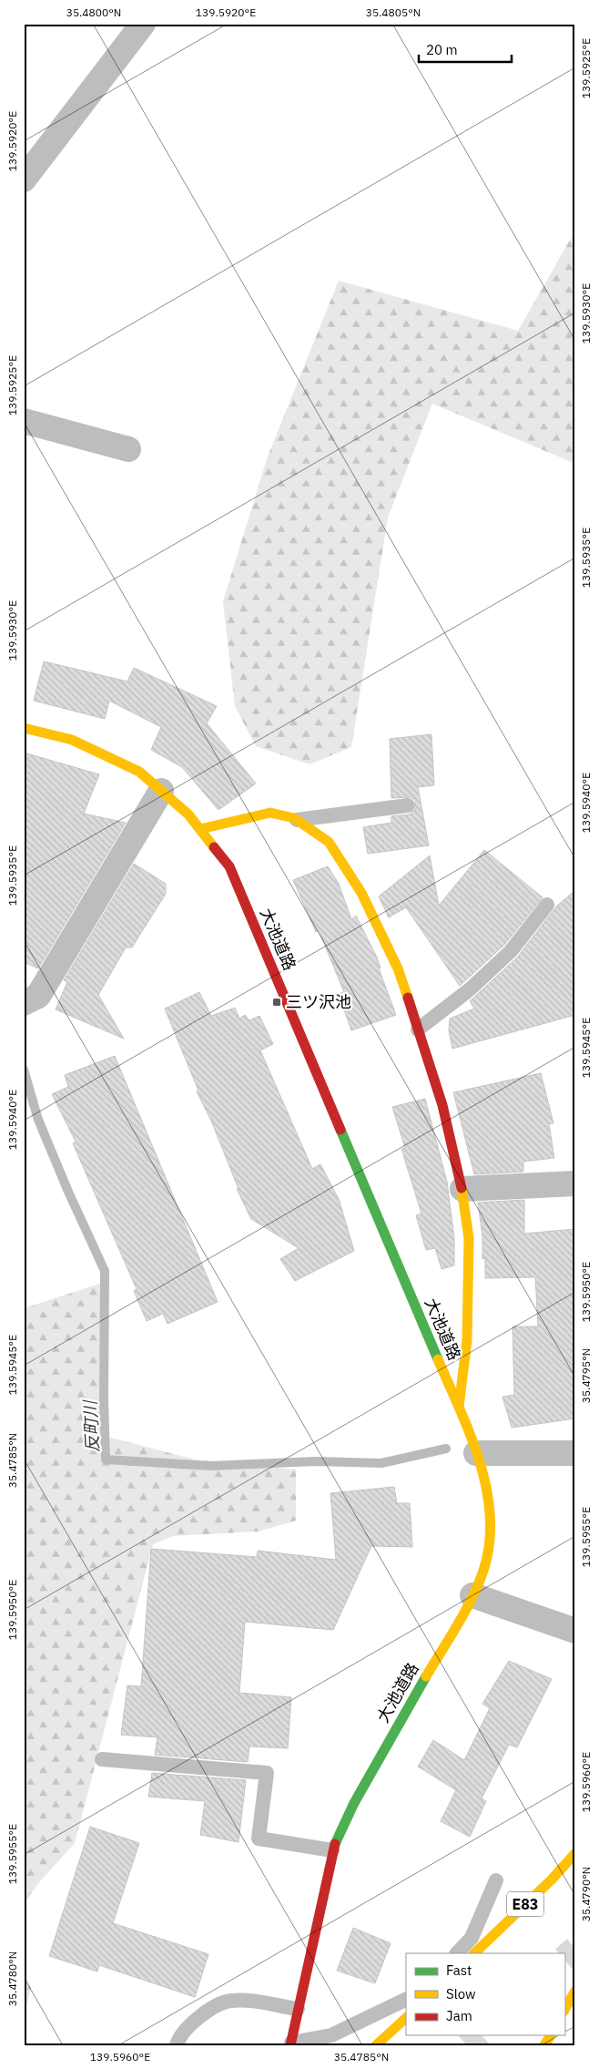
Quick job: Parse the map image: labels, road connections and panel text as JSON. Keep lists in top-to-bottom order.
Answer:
{
  "streets": {
    "main road": ["大池道路", "E83"]
  },
  "water": ["反町川"],
  "places": {
    "transit": ["三ツ沢池"]
  },
  "legend": ["Fast", "Slow", "Jam"],
  "scale_bar": "20 m",
  "coordinates": [
    "35.4800°N",
    "139.5920°E",
    "35.4805°N",
    "139.5925°E",
    "139.5930°E",
    "139.5935°E",
    "139.5940°E",
    "139.5945°E",
    "139.5950°E",
    "35.4795°N",
    "35.4785°N",
    "139.5955°E",
    "139.5960°E",
    "35.4790°N",
    "35.4780°N"
  ]
}
